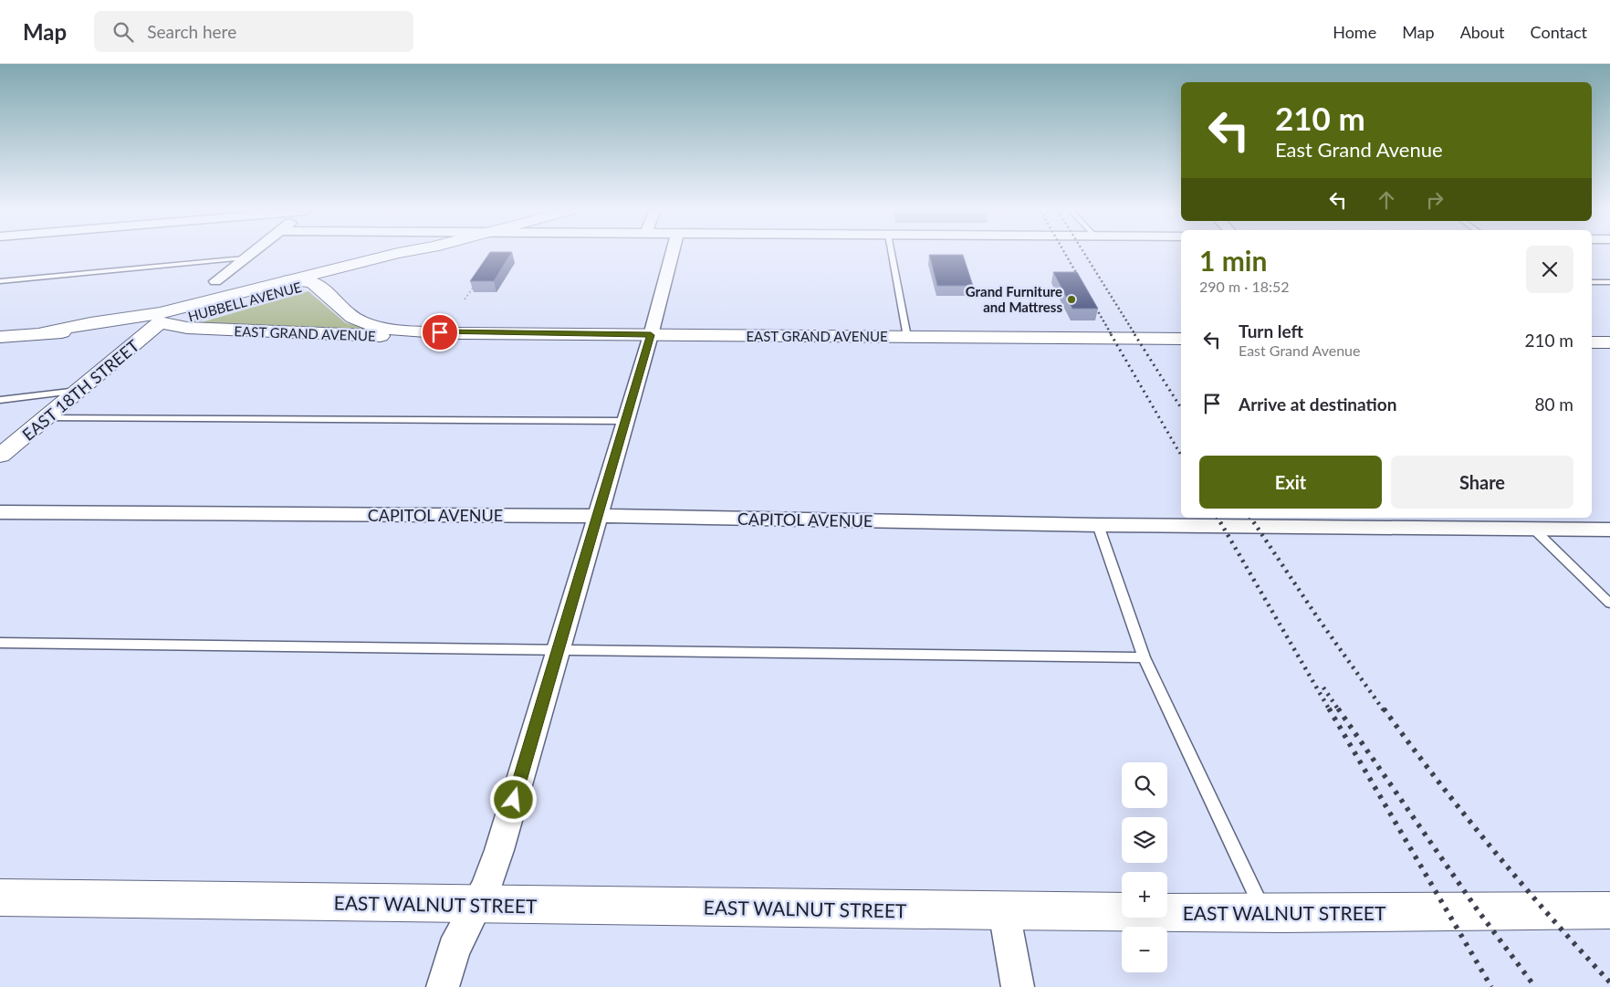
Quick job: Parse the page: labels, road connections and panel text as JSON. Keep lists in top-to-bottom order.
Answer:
{
  "streets": {
    "street": [
      "HUBBELL AVENUE",
      "EAST GRAND AVENUE",
      "EAST 18TH STREET",
      "CAPITOL AVENUE",
      "EAST WALNUT STREET"
    ]
  },
  "crossings": [
    ["HUBBELL AVENUE", "EAST GRAND AVENUE"],
    ["HUBBELL AVENUE", "EAST 18TH STREET"],
    ["EAST GRAND AVENUE", "EAST 18TH STREET"]
  ],
  "places": ["Grand Furniture and Mattress"],
  "page": {
    "header": "Map",
    "search": "Search here",
    "nav": [
      "Home",
      "Map",
      "About",
      "Contact"
    ],
    "turn": ["210 m", "East Grand Avenue"],
    "heading": ["1 min", "290 m · 18:52"],
    "list": [
      {
        "name": "Turn left",
        "note": "East Grand Avenue",
        "value": "210 m"
      },
      {
        "name": "Arrive at destination",
        "value": "80 m"
      }
    ],
    "buttons": ["Exit", "Share"],
    "map_buttons": ["+", "−"]
  }
}
